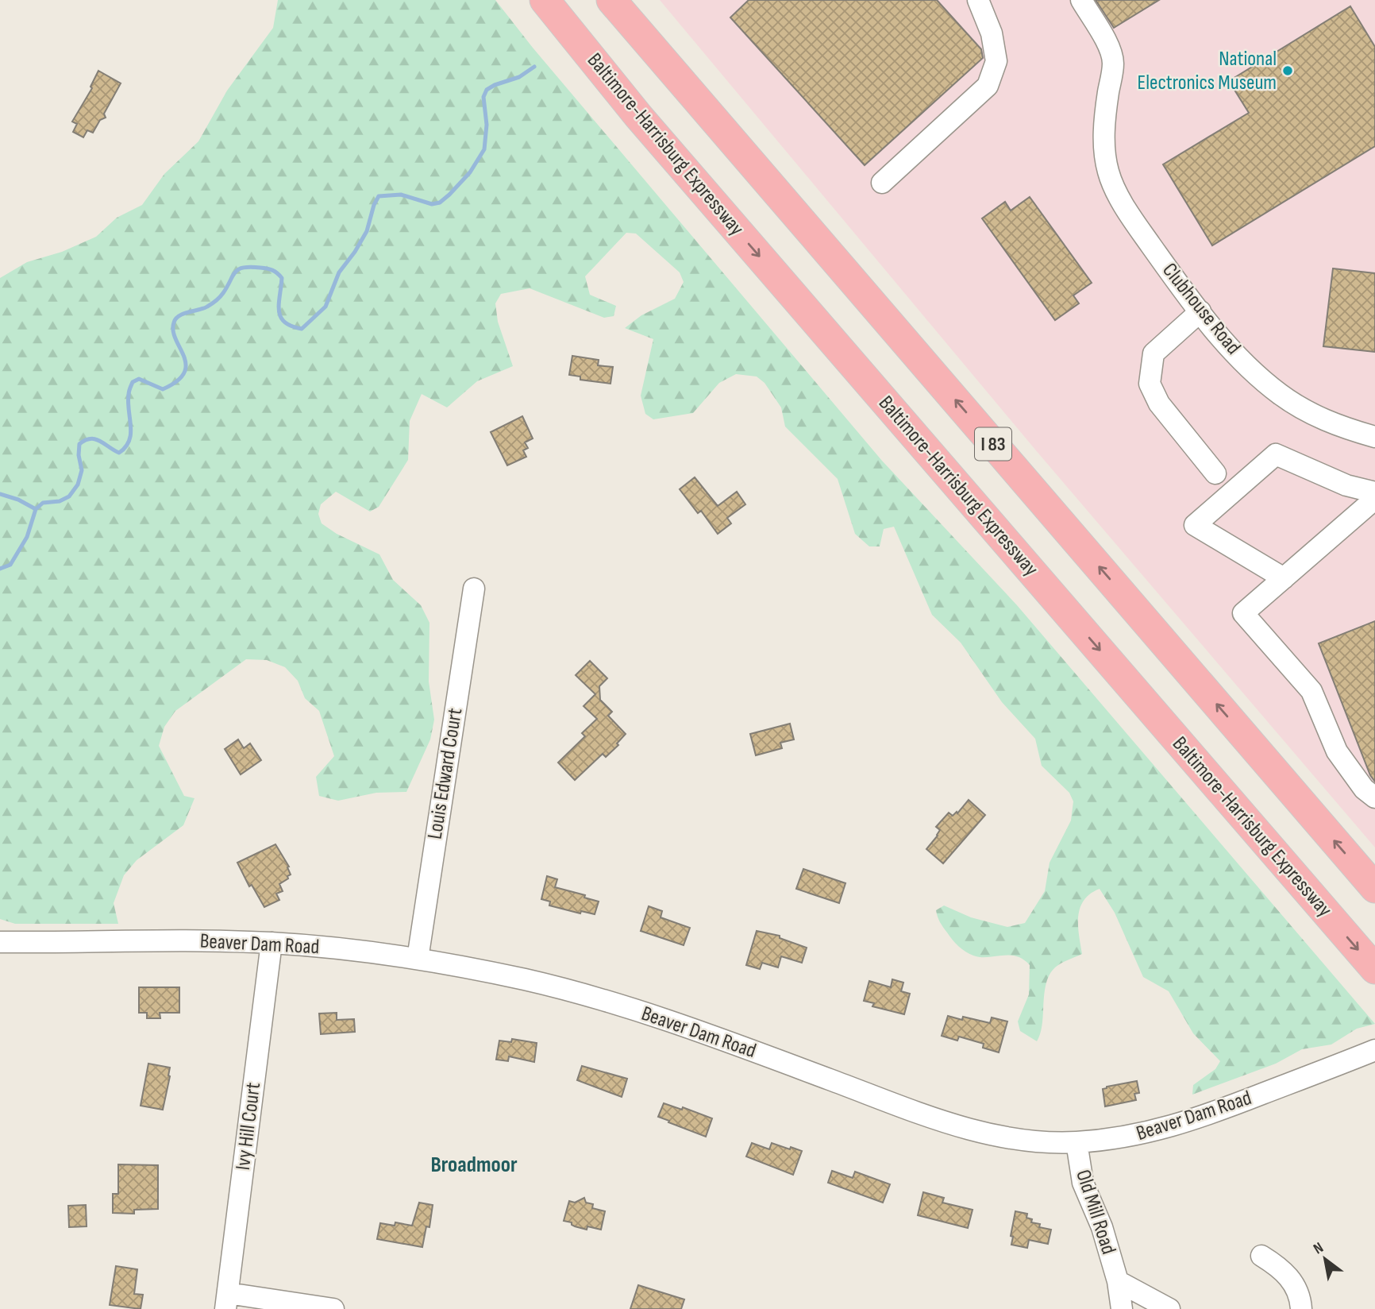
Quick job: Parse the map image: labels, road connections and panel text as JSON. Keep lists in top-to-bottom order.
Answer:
{
  "streets": {
    "highway": ["Baltimore-Harrisburg Expressway", "I 83"],
    "street": [
      "Clubhouse Road",
      "Louis Edward Court",
      "Beaver Dam Road",
      "Ivy Hill Court",
      "Old Mill Road"
    ]
  },
  "crossings": [
    ["Louis Edward Court", "Beaver Dam Road"],
    ["Beaver Dam Road", "Ivy Hill Court"],
    ["Beaver Dam Road", "Old Mill Road"]
  ],
  "districts": ["Broadmoor"],
  "places": ["National Electronics Museum"],
  "north": "top left"
}
